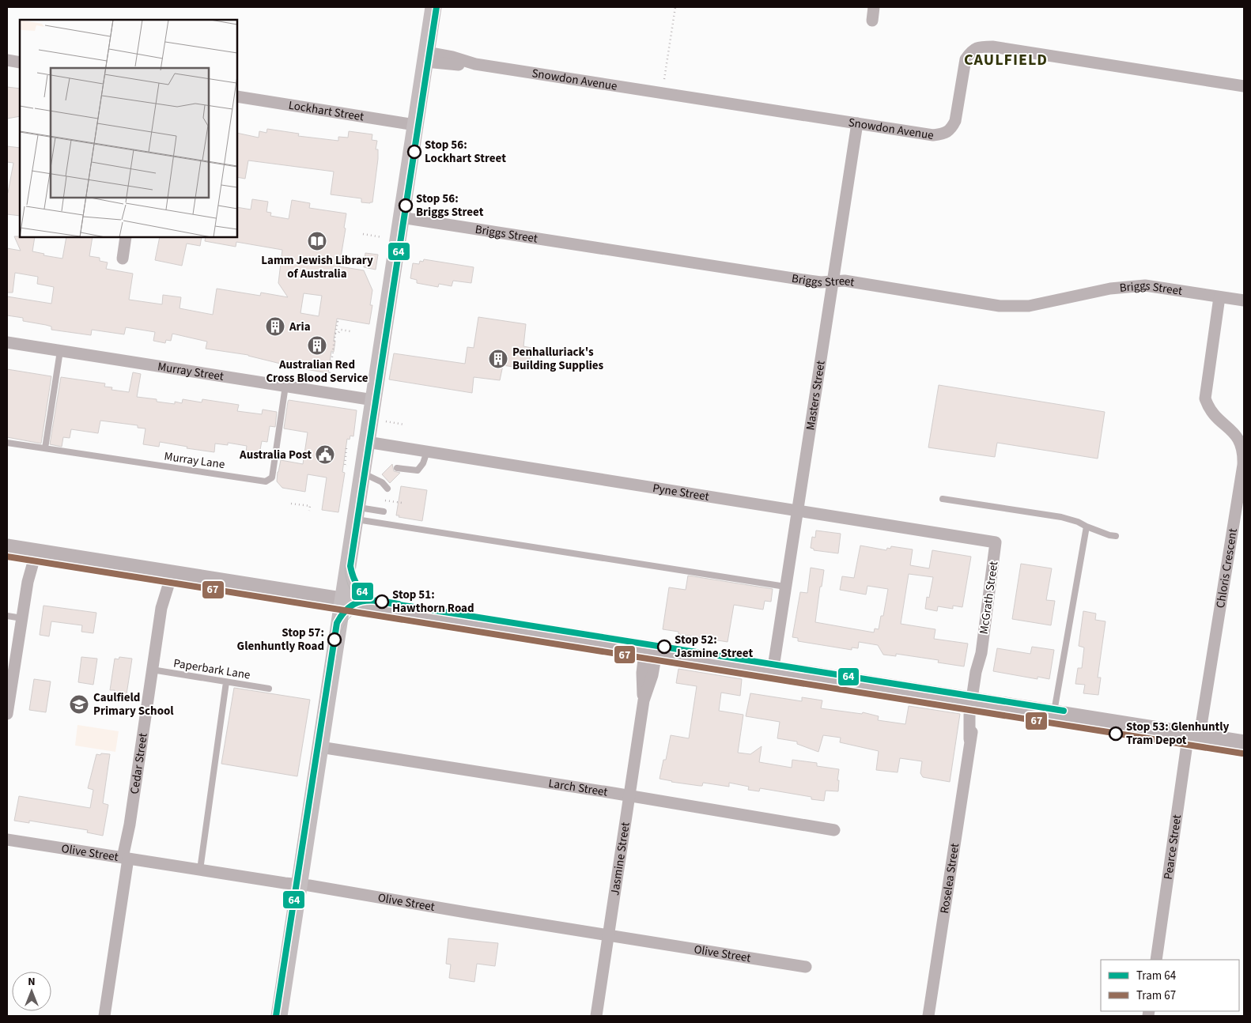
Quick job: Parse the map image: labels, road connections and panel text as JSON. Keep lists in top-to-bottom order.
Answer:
{
  "streets": {
    "street": [
      "Snowdon Avenue",
      "Lockhart Street",
      "Briggs Street",
      "Murray Street",
      "Masters Street",
      "Pyne Street",
      "Chloris Crescent",
      "McGrath Street",
      "Cedar Street",
      "Larch Street",
      "Pearce Street",
      "Olive Street",
      "Jasmine Street",
      "Roselea Street"
    ],
    "lane": ["Murray Lane", "Paperbark Lane"]
  },
  "crossings": [
    ["Snowdon Avenue", "Masters Street"],
    ["Briggs Street", "Masters Street"],
    ["Briggs Street", "Chloris Crescent"],
    ["Murray Street", "Murray Lane"],
    ["Masters Street", "Pyne Street"],
    ["Pyne Street", "McGrath Street"],
    ["Chloris Crescent", "Pearce Street"],
    ["McGrath Street", "Roselea Street"],
    ["Paperbark Lane", "Cedar Street"],
    ["Cedar Street", "Olive Street"],
    ["Larch Street", "Jasmine Street"],
    ["Olive Street", "Jasmine Street"]
  ],
  "districts": ["CAULFIELD"],
  "places": {
    "other": [
      "Stop 56: Lockhart Street",
      "Stop 56: Briggs Street",
      "Stop 51: Hawthorn Road",
      "Stop 57: Glenhuntly Road",
      "Stop 52: Jasmine Street",
      "Stop 53: Glenhuntly Tram Depot"
    ],
    "library": ["Lamm Jewish Library of Australia"],
    "building": ["Aria", "Australian Red Cross Blood Service", "Penhalluriack's Building Supplies"],
    "public building": ["Australia Post"],
    "school or university": ["Caulfield Primary School"]
  },
  "lines": ["tram line 64", "tram line 67"],
  "legend": ["Tram 64", "Tram 67"],
  "north": "top"
}
